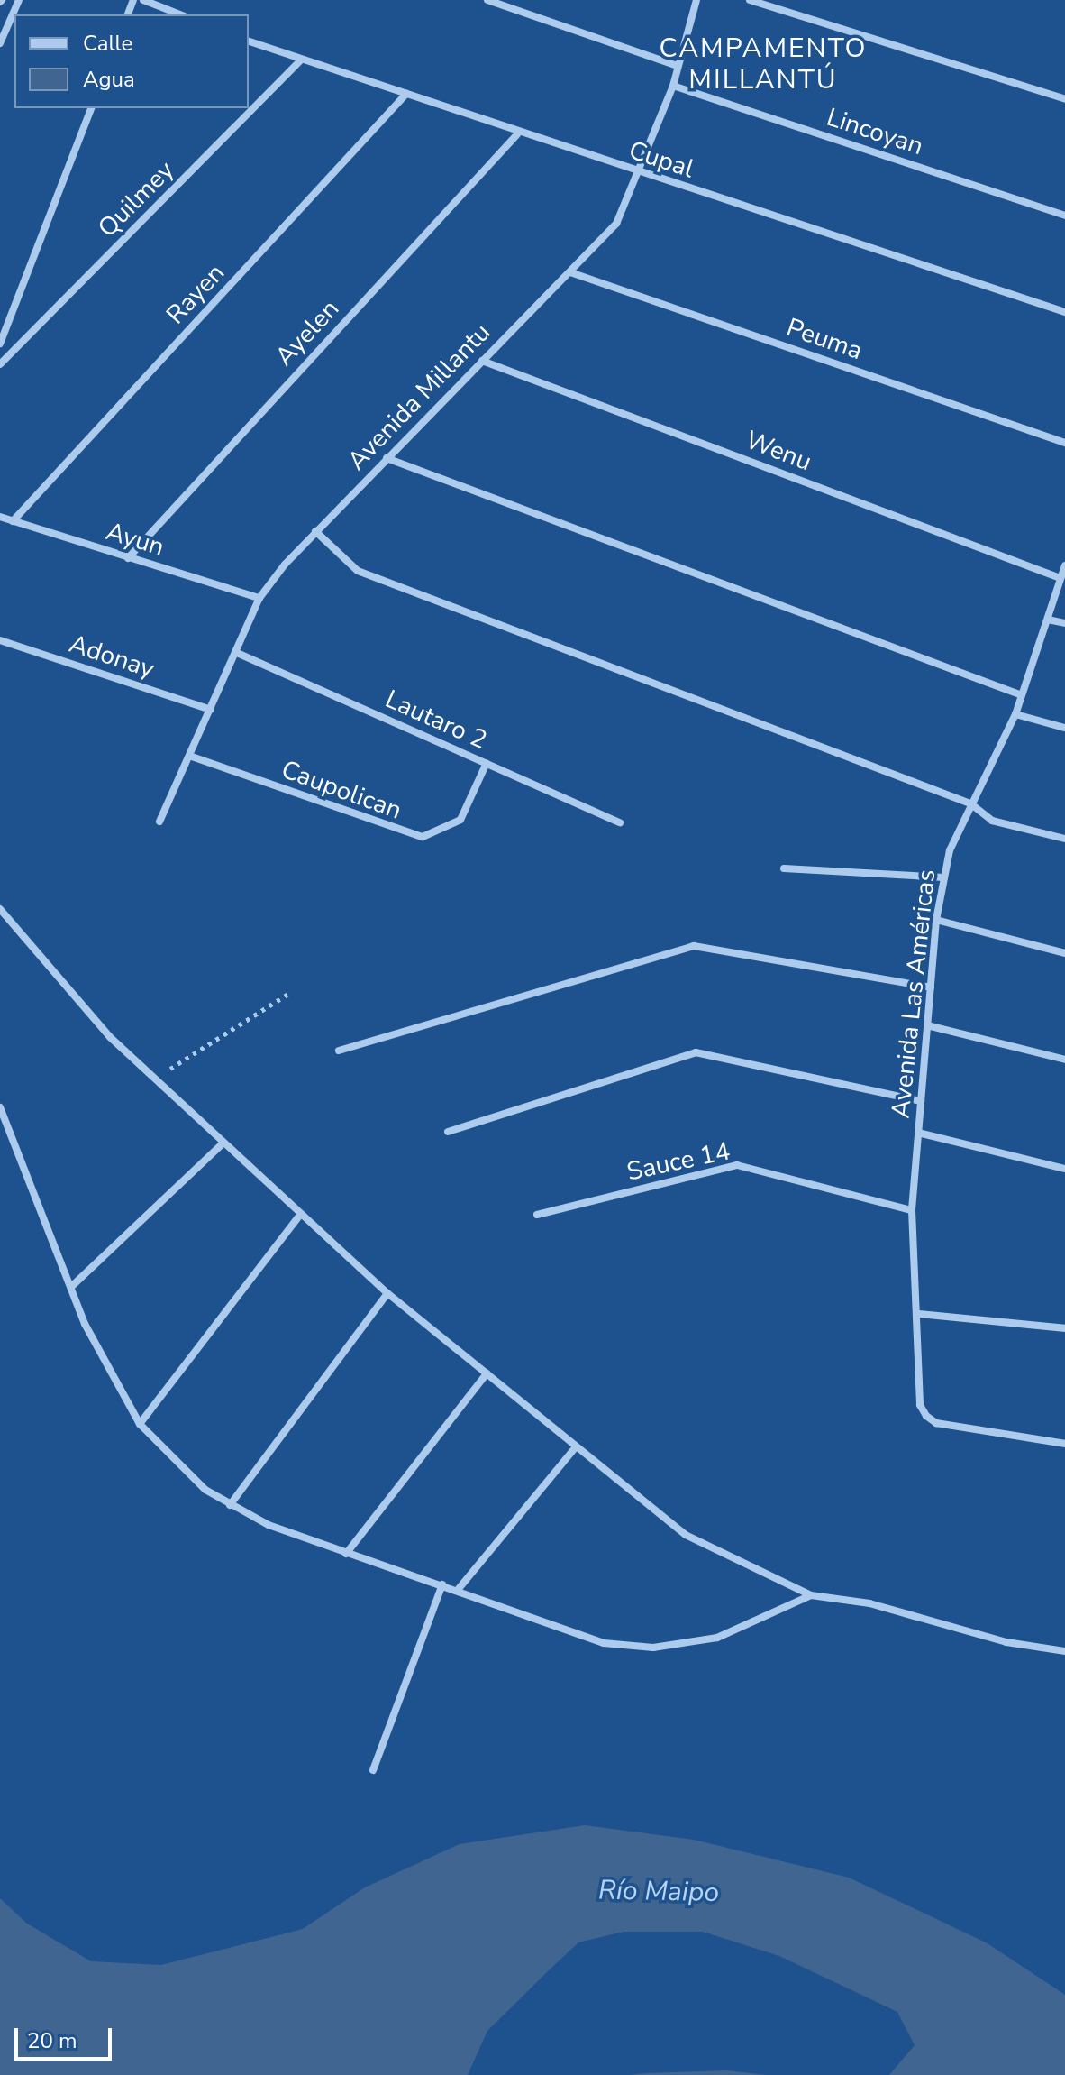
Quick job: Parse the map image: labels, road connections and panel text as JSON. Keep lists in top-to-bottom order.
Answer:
{
  "streets": {
    "street": [
      "Lincoyan",
      "Cupal",
      "Quilmey",
      "Rayen",
      "Ayelen",
      "Peuma",
      "Avenida Millantu",
      "Wenu",
      "Ayun",
      "Adonay",
      "Lautaro 2",
      "Caupolican",
      "Avenida Las Américas",
      "Sauce 14"
    ]
  },
  "crossings": [
    ["Lincoyan", "Avenida Millantu"],
    ["Cupal", "Quilmey"],
    ["Cupal", "Rayen"],
    ["Cupal", "Ayelen"],
    ["Cupal", "Avenida Millantu"],
    ["Rayen", "Ayun"],
    ["Ayelen", "Ayun"],
    ["Peuma", "Avenida Millantu"],
    ["Avenida Millantu", "Wenu"],
    ["Avenida Millantu", "Ayun"],
    ["Avenida Millantu", "Adonay"],
    ["Avenida Millantu", "Lautaro 2"],
    ["Avenida Millantu", "Caupolican"],
    ["Wenu", "Avenida Las Américas"],
    ["Lautaro 2", "Caupolican"],
    ["Avenida Las Américas", "Sauce 14"]
  ],
  "districts": ["CAMPAMENTO MILLANTÚ"],
  "water": ["Río Maipo"],
  "legend": ["Calle", "Agua"],
  "scale_bar": "20 m"
}
